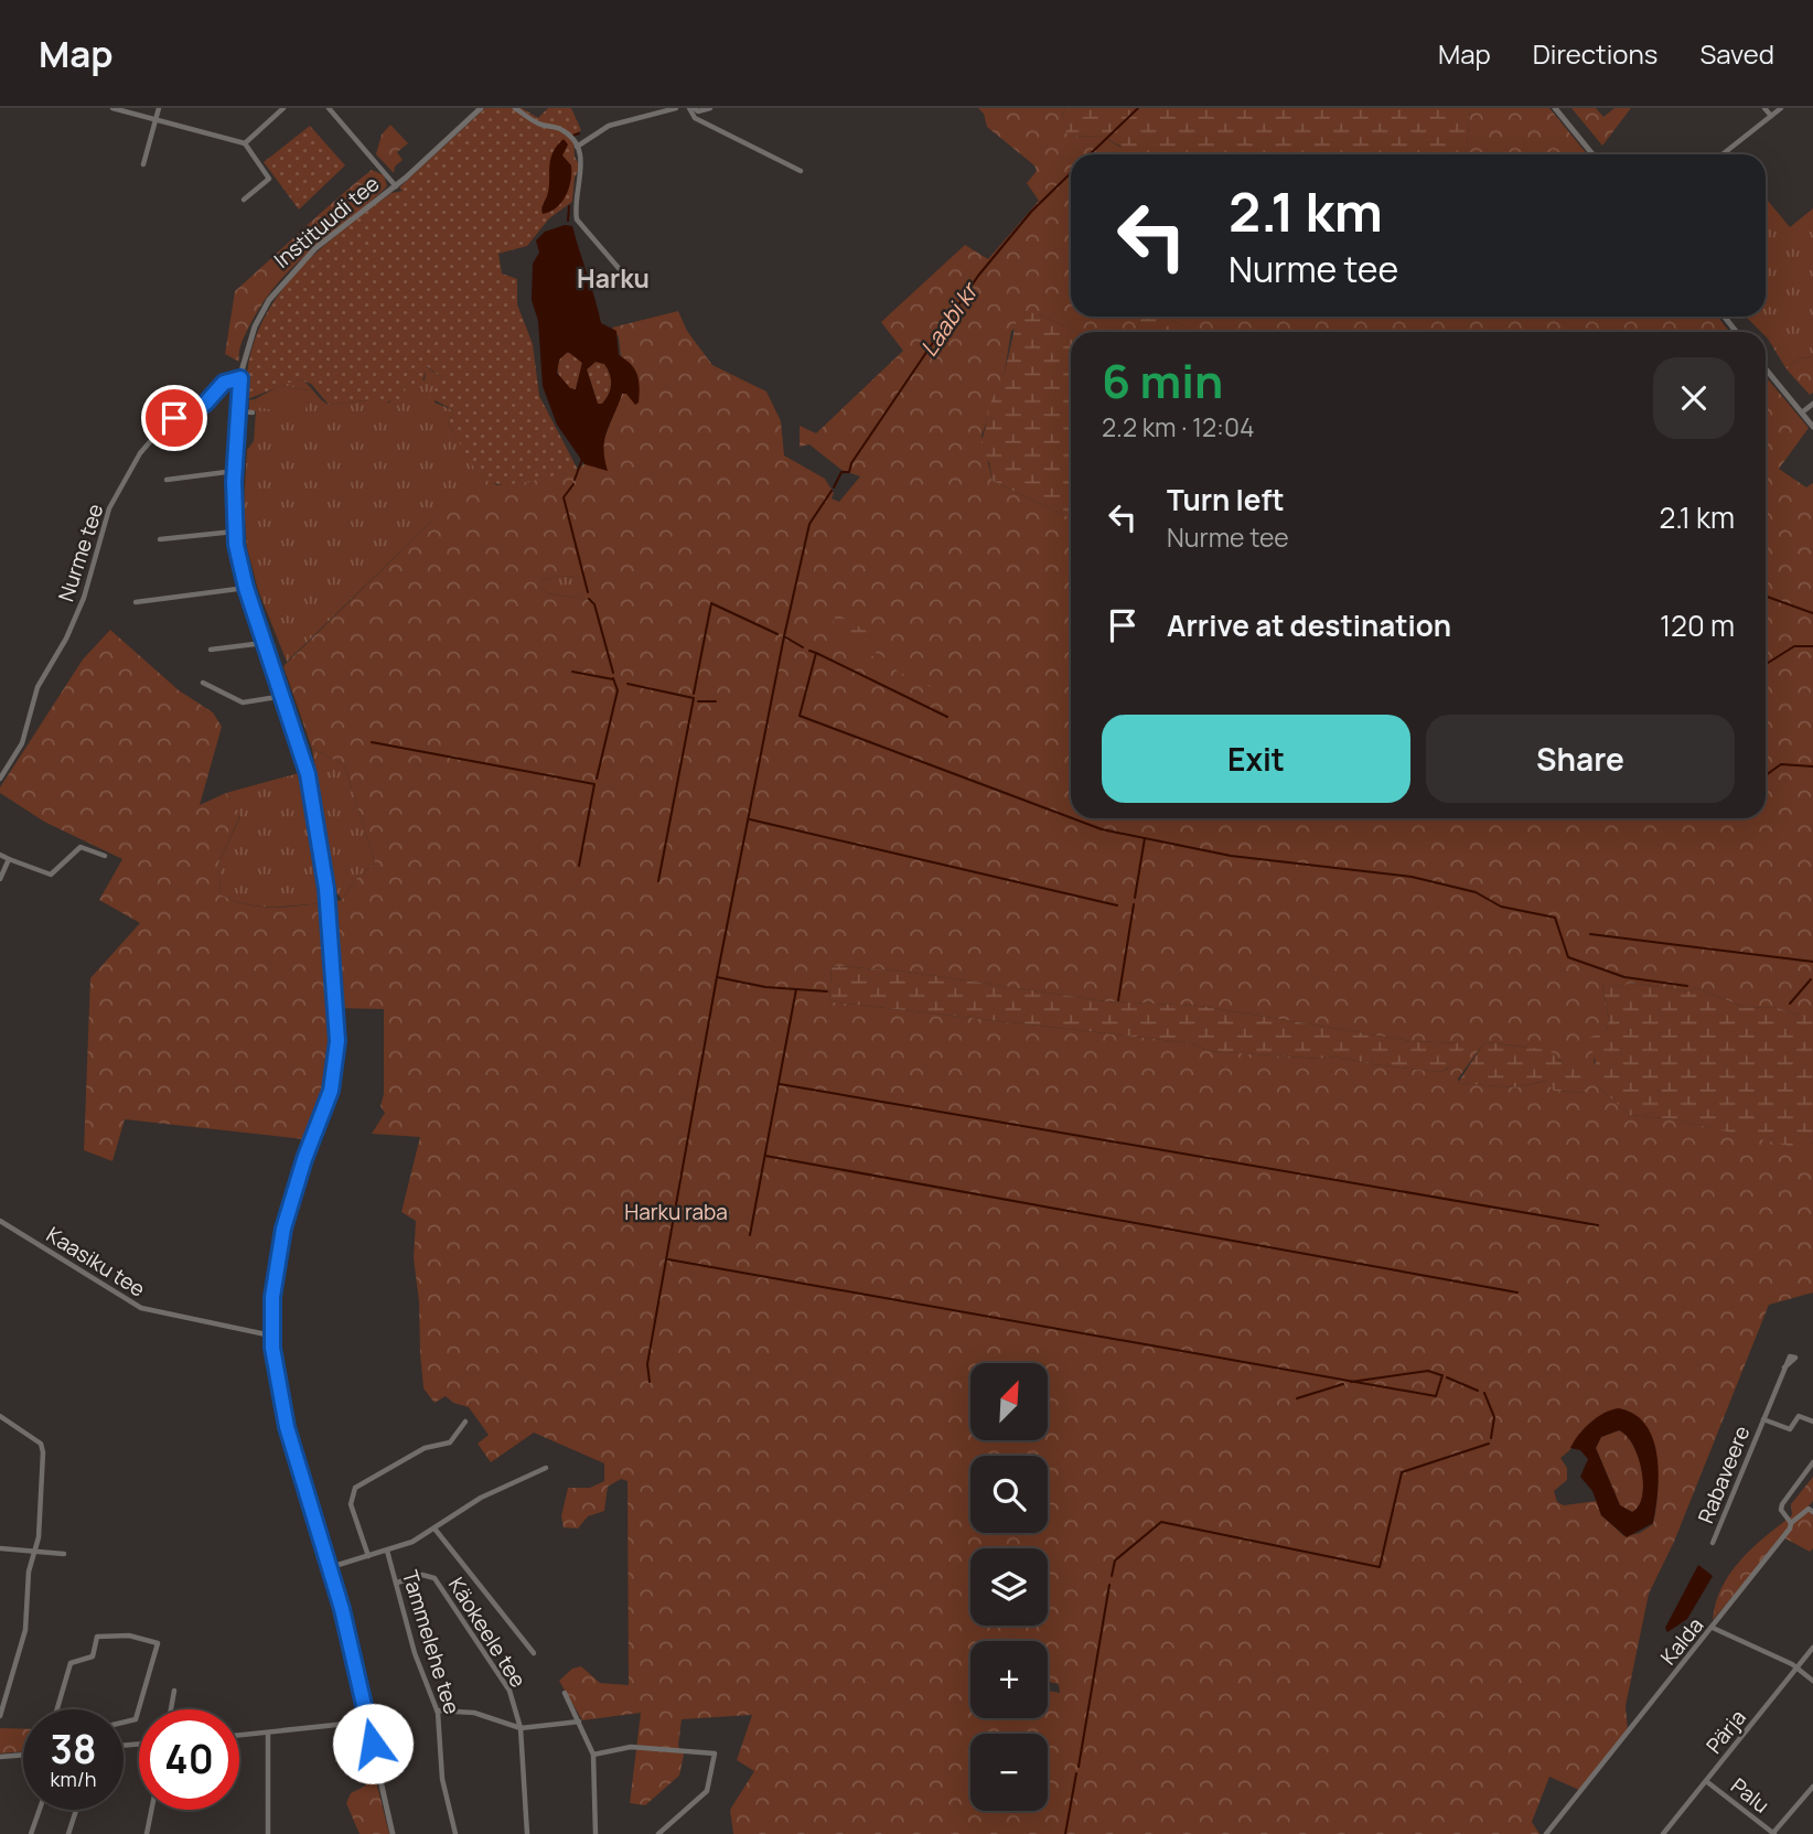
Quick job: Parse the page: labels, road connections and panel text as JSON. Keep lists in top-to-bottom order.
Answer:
{
  "streets": {
    "street": [
      "Instituudi tee",
      "Nurme tee",
      "Kaasiku tee",
      "Rabaveere",
      "Käokeele tee",
      "Kalda",
      "Tammelehe tee",
      "Pärja",
      "Palu"
    ]
  },
  "crossings": [
    ["Instituudi tee", "Nurme tee"],
    ["Instituudi tee", "Kaasiku tee"],
    ["Käokeele tee", "Tammelehe tee"],
    ["Pärja", "Palu"]
  ],
  "districts": ["Harku"],
  "water": ["Laabi kr"],
  "parks": ["Harku raba"],
  "north": "top right",
  "page": {
    "header": "Map",
    "nav": ["Map", "Directions", "Saved"],
    "turn": ["2.1 km", "Nurme tee"],
    "heading": ["6 min", "2.2 km · 12:04"],
    "list": [
      {
        "name": "Turn left",
        "note": "Nurme tee",
        "value": "2.1 km"
      },
      {
        "name": "Arrive at destination",
        "value": "120 m"
      }
    ],
    "buttons": ["Exit", "Share"],
    "map_buttons": ["+", "−"],
    "speed": "38 km/h",
    "limit": "40"
  }
}
